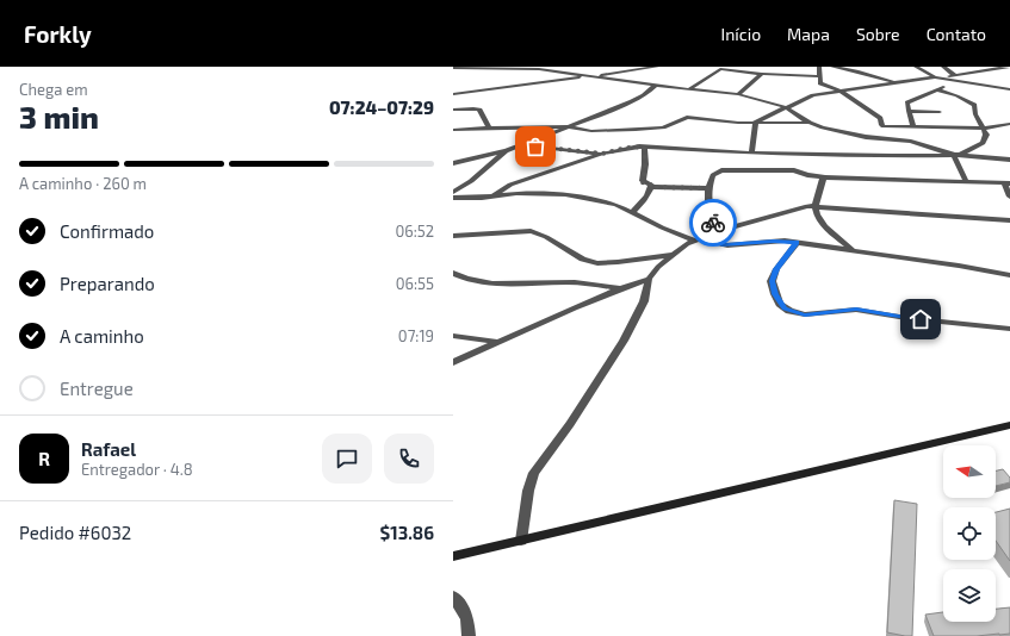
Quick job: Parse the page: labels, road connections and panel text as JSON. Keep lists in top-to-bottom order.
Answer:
{
  "north": "left",
  "page": {
    "header": "Forkly",
    "nav": [
      "Início",
      "Mapa",
      "Sobre",
      "Contato"
    ],
    "heading": ["3 min", "Chega em", "07:24–07:29"],
    "panel": [
      "Rafael",
      "Entregador · 4.8",
      "Pedido #6032",
      "$13.86"
    ],
    "bar": "A caminho · 260 m",
    "list": [
      ["Confirmado", "06:52"],
      ["Preparando", "06:55"],
      ["A caminho", "07:19"],
      "Entregue"
    ],
    "round": "R"
  }
}
